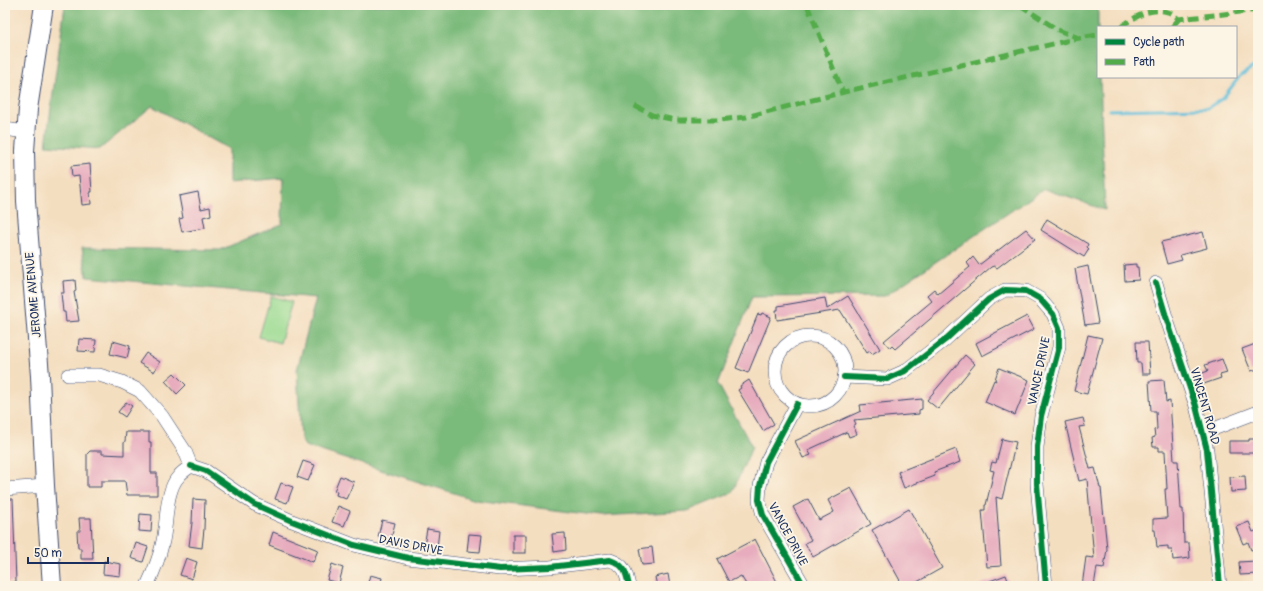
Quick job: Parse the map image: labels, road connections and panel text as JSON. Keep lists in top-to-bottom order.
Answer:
{
  "streets": {
    "main road": ["JEROME AVENUE"],
    "street": ["VANCE DRIVE", "VINCENT ROAD", "DAVIS DRIVE"]
  },
  "legend": ["Cycle path", "Path"],
  "scale_bar": "50 m"
}
